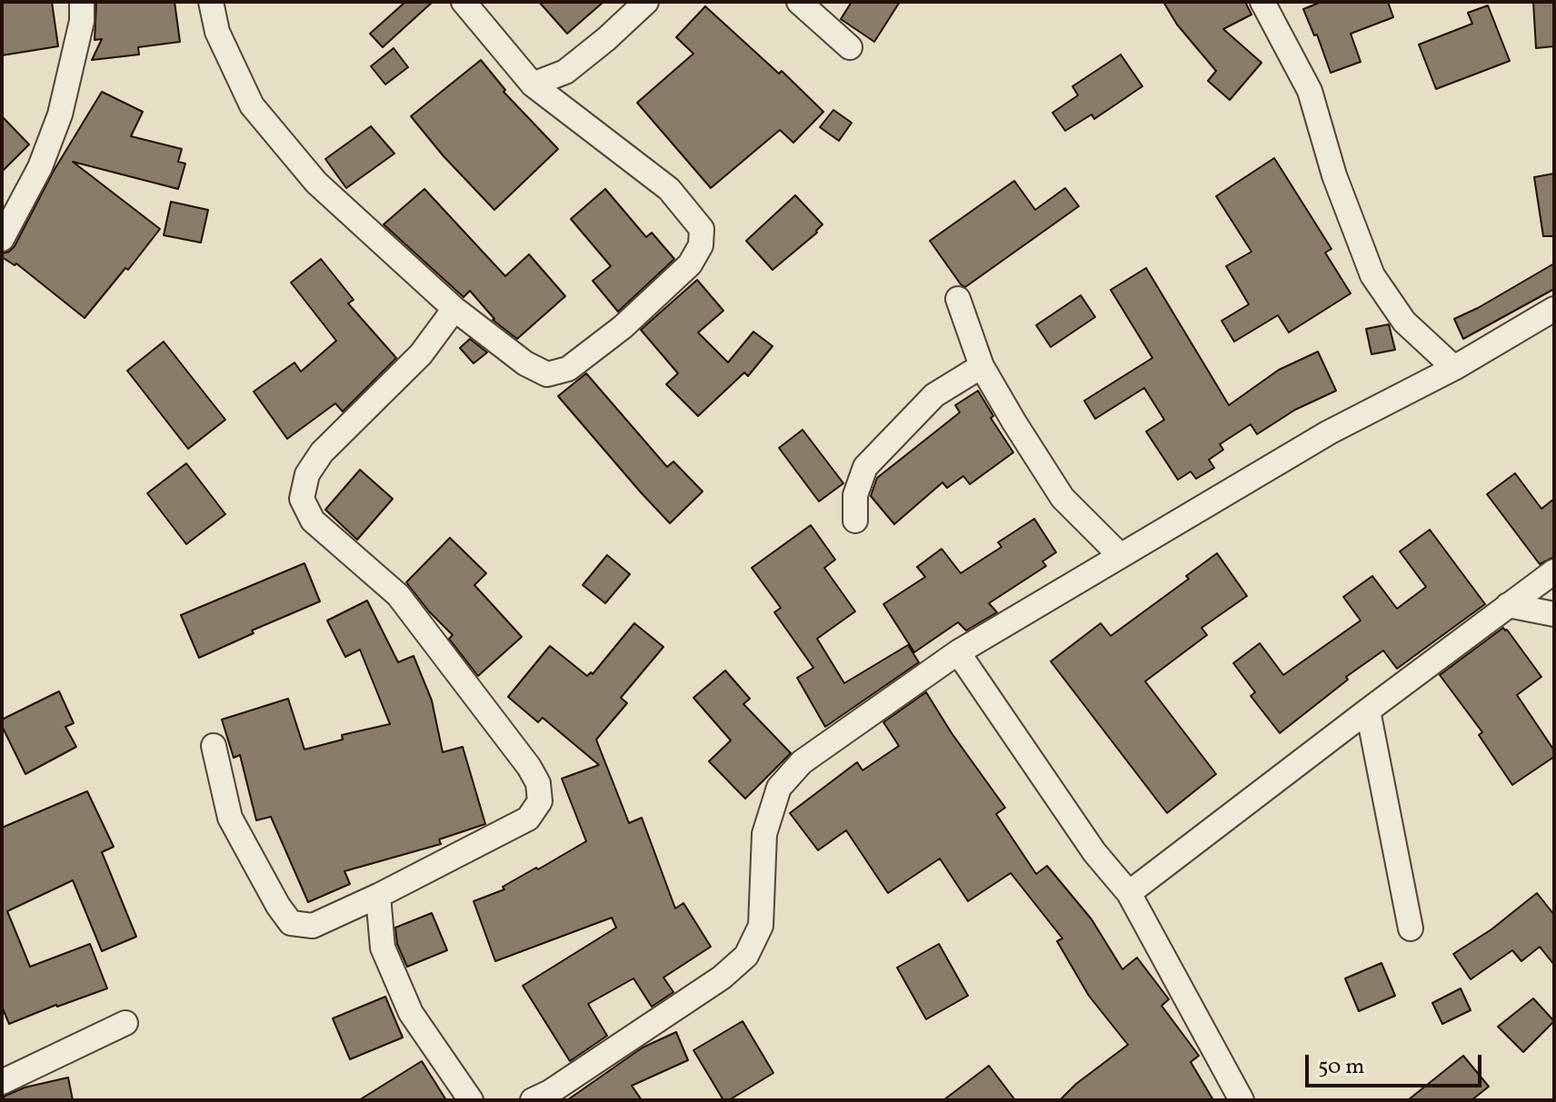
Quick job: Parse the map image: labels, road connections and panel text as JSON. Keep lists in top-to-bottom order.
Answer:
{
  "scale_bar": "50 m"
}
